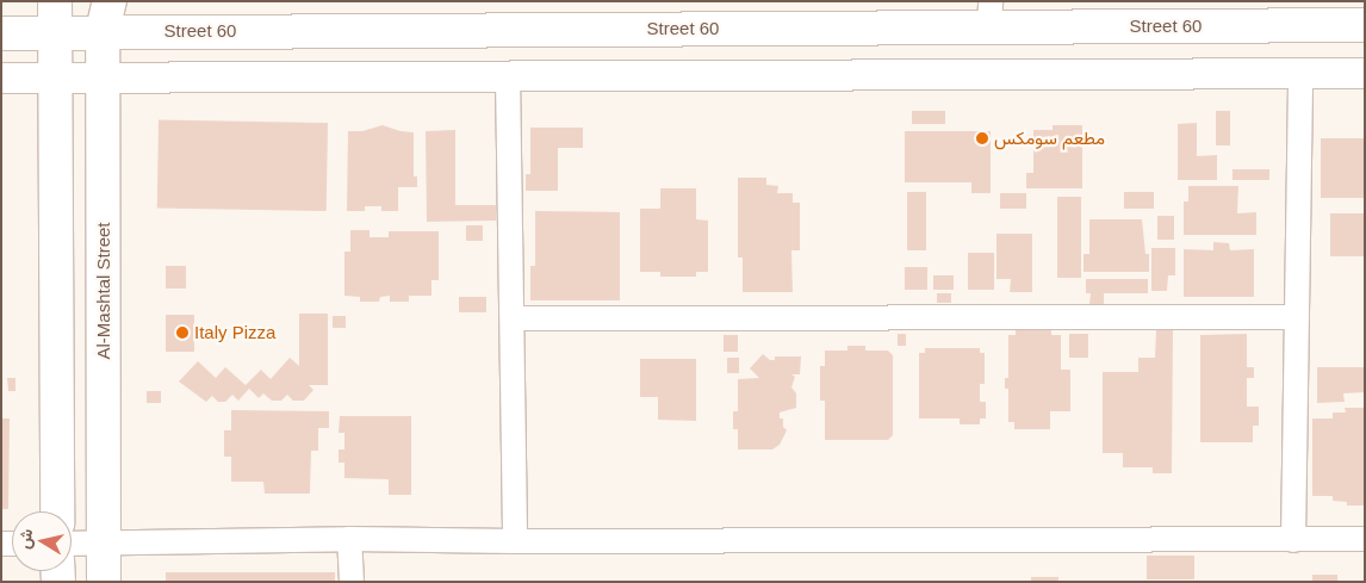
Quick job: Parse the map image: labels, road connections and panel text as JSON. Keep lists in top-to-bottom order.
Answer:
{
  "streets": {
    "main road": ["Street 60", "Al-Mashtal Street"]
  },
  "crossings": [
    ["Street 60", "Al-Mashtal Street"]
  ],
  "places": ["مطعم سومكس", "Italy Pizza"],
  "north": "left"
}
